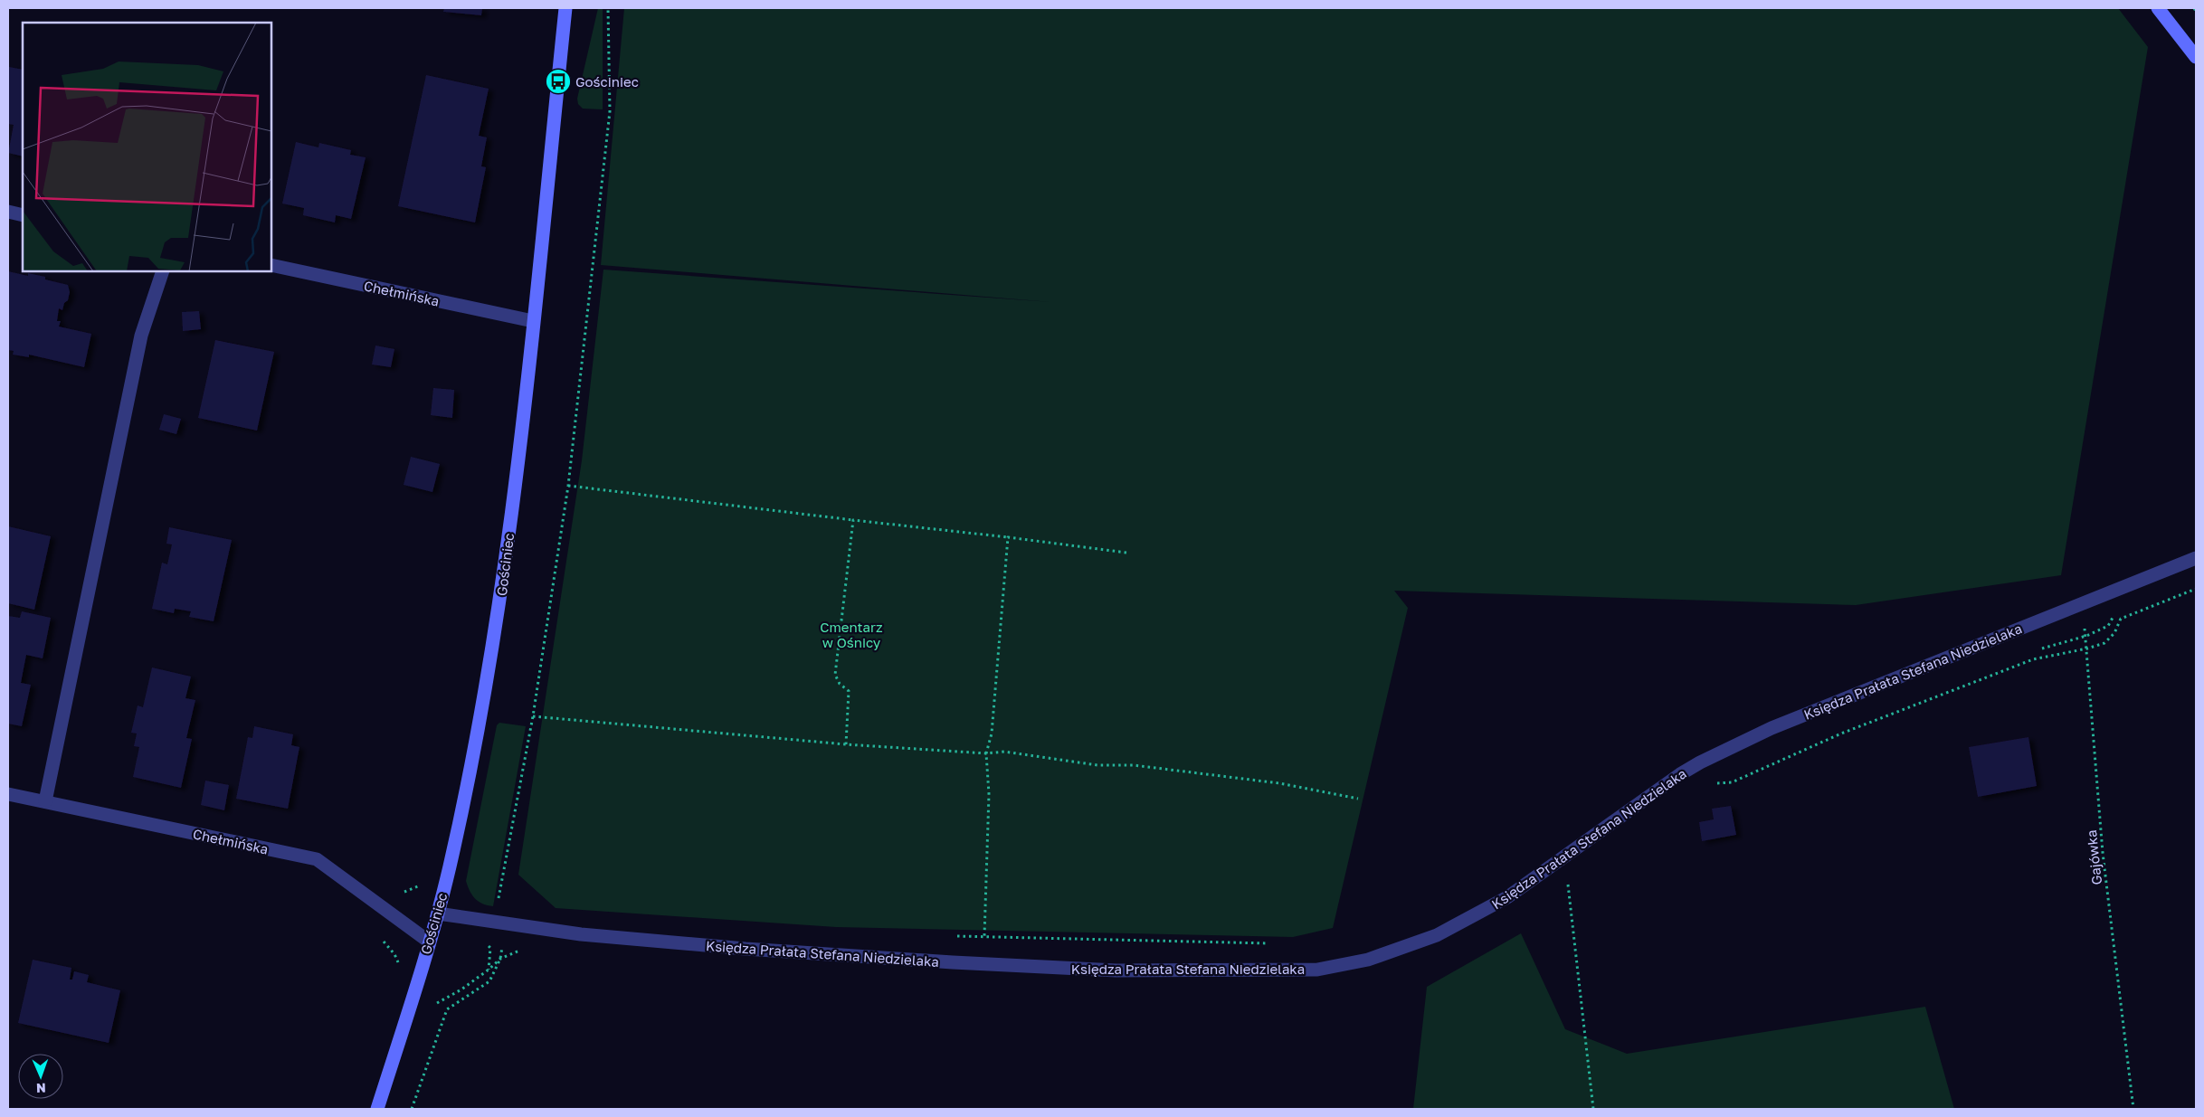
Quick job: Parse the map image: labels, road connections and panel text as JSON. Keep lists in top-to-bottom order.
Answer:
{
  "streets": {
    "street": ["Chełmińska", "Gościniec", "Księdza Prałata Stefana Niedzielaka"],
    "path": ["Gajówka"]
  },
  "crossings": [
    ["Chełmińska", "Gościniec"],
    ["Gościniec", "Księdza Prałata Stefana Niedzielaka"],
    ["Księdza Prałata Stefana Niedzielaka", "Gajówka"]
  ],
  "parks": ["Cmentarz w Ośnicy"],
  "places": {
    "bus stop": ["Gościniec"]
  },
  "north": "bottom"
}
